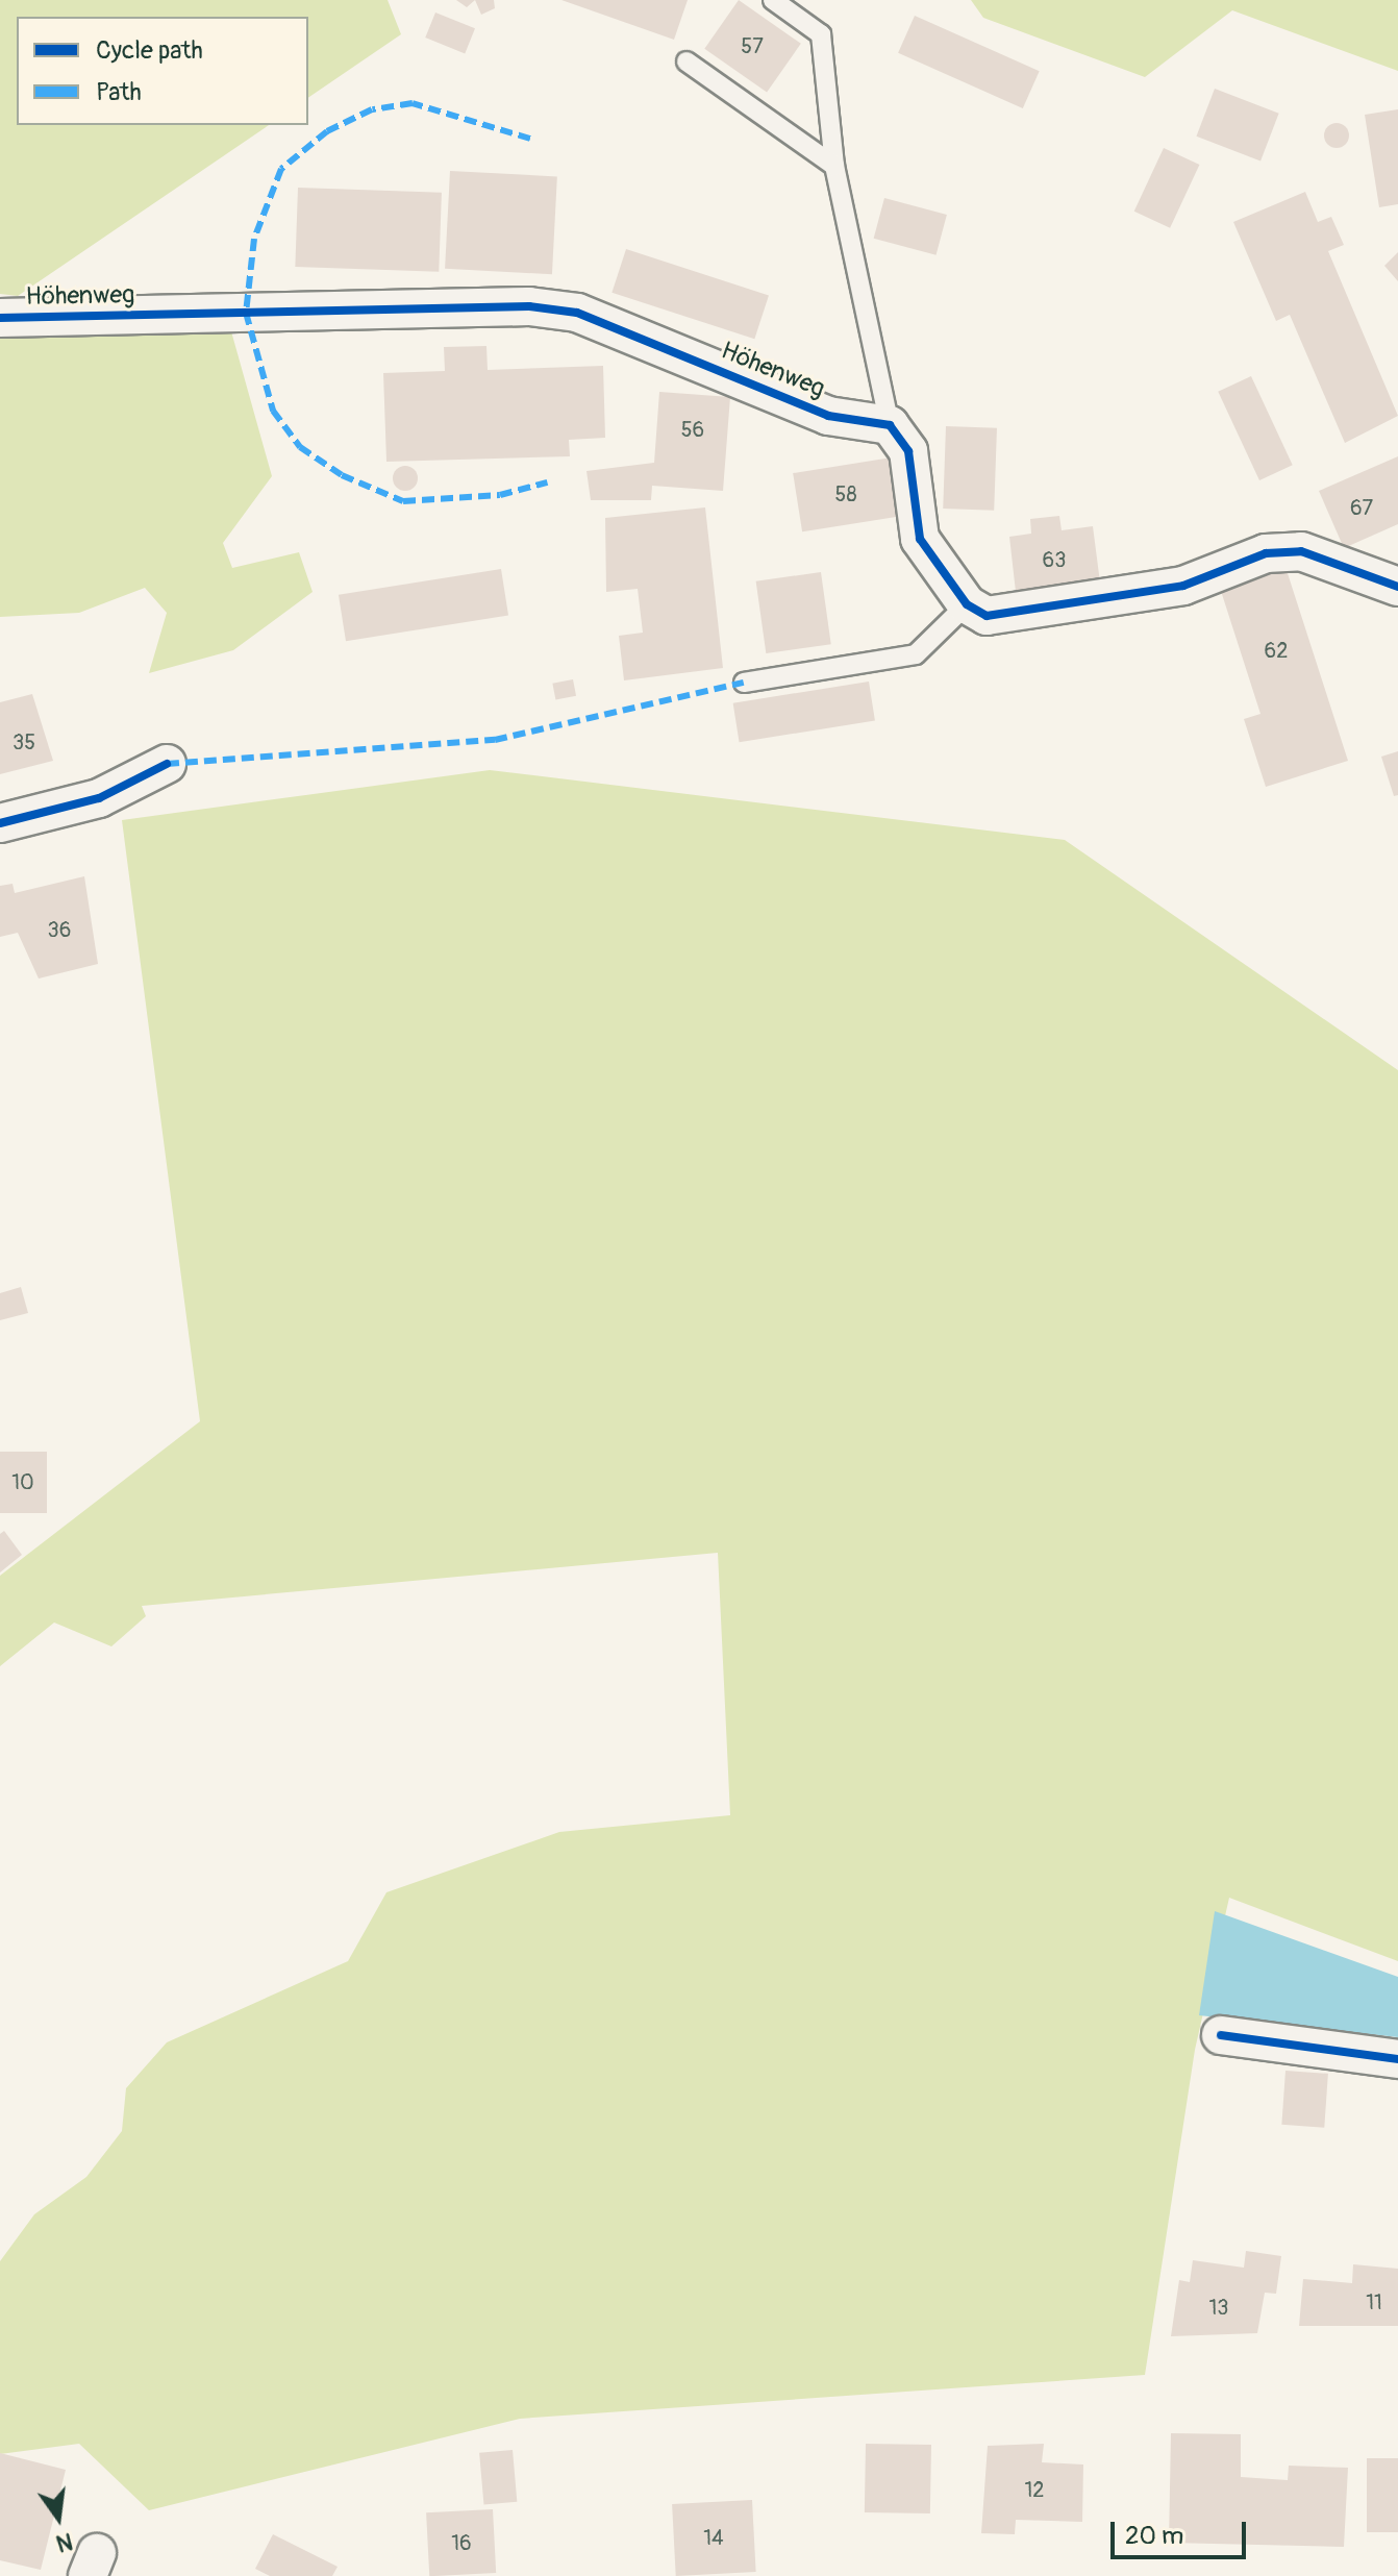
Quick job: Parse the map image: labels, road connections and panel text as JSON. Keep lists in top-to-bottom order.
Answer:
{
  "streets": {
    "street": ["Höhenweg"]
  },
  "house_numbers": [
    "57",
    "56",
    "58",
    "67",
    "63",
    "62",
    "35",
    "36",
    "10",
    "11",
    "13",
    "12",
    "14",
    "16"
  ],
  "legend": ["Cycle path", "Path"],
  "scale_bar": "20 m",
  "north": "bottom"
}
